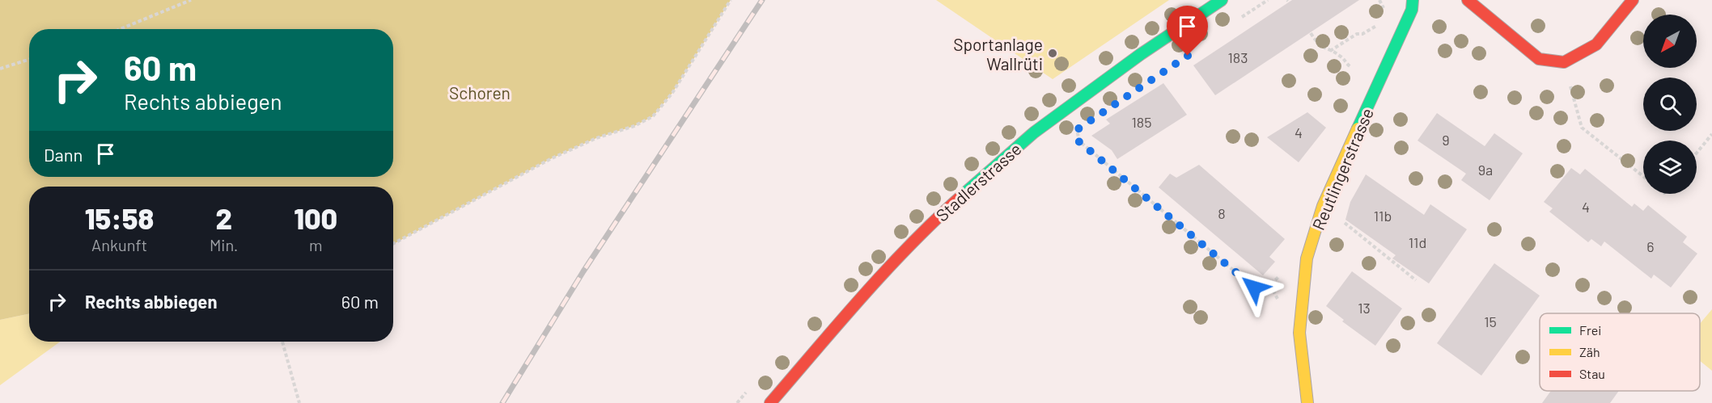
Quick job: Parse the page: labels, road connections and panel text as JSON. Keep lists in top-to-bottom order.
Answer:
{
  "streets": {
    "street": ["Reutlingerstrasse", "Stadlerstrasse"]
  },
  "parks": ["Schoren"],
  "places": ["Sportanlage Wallrüti"],
  "house_numbers": [
    "183",
    "185",
    "4",
    "9",
    "9a",
    "4",
    "8",
    "11b",
    "11d",
    "6",
    "13",
    "15"
  ],
  "legend": ["Frei", "Zäh", "Stau"],
  "north": "bottom left",
  "page": {
    "turn": ["60 m", "Rechts abbiegen"],
    "then": "Dann",
    "eta": [
      "15:58",
      "Ankunft",
      "2",
      "Min.",
      "100",
      "m"
    ],
    "list": [
      {
        "name": "Rechts abbiegen",
        "value": "60 m"
      }
    ]
  }
}
